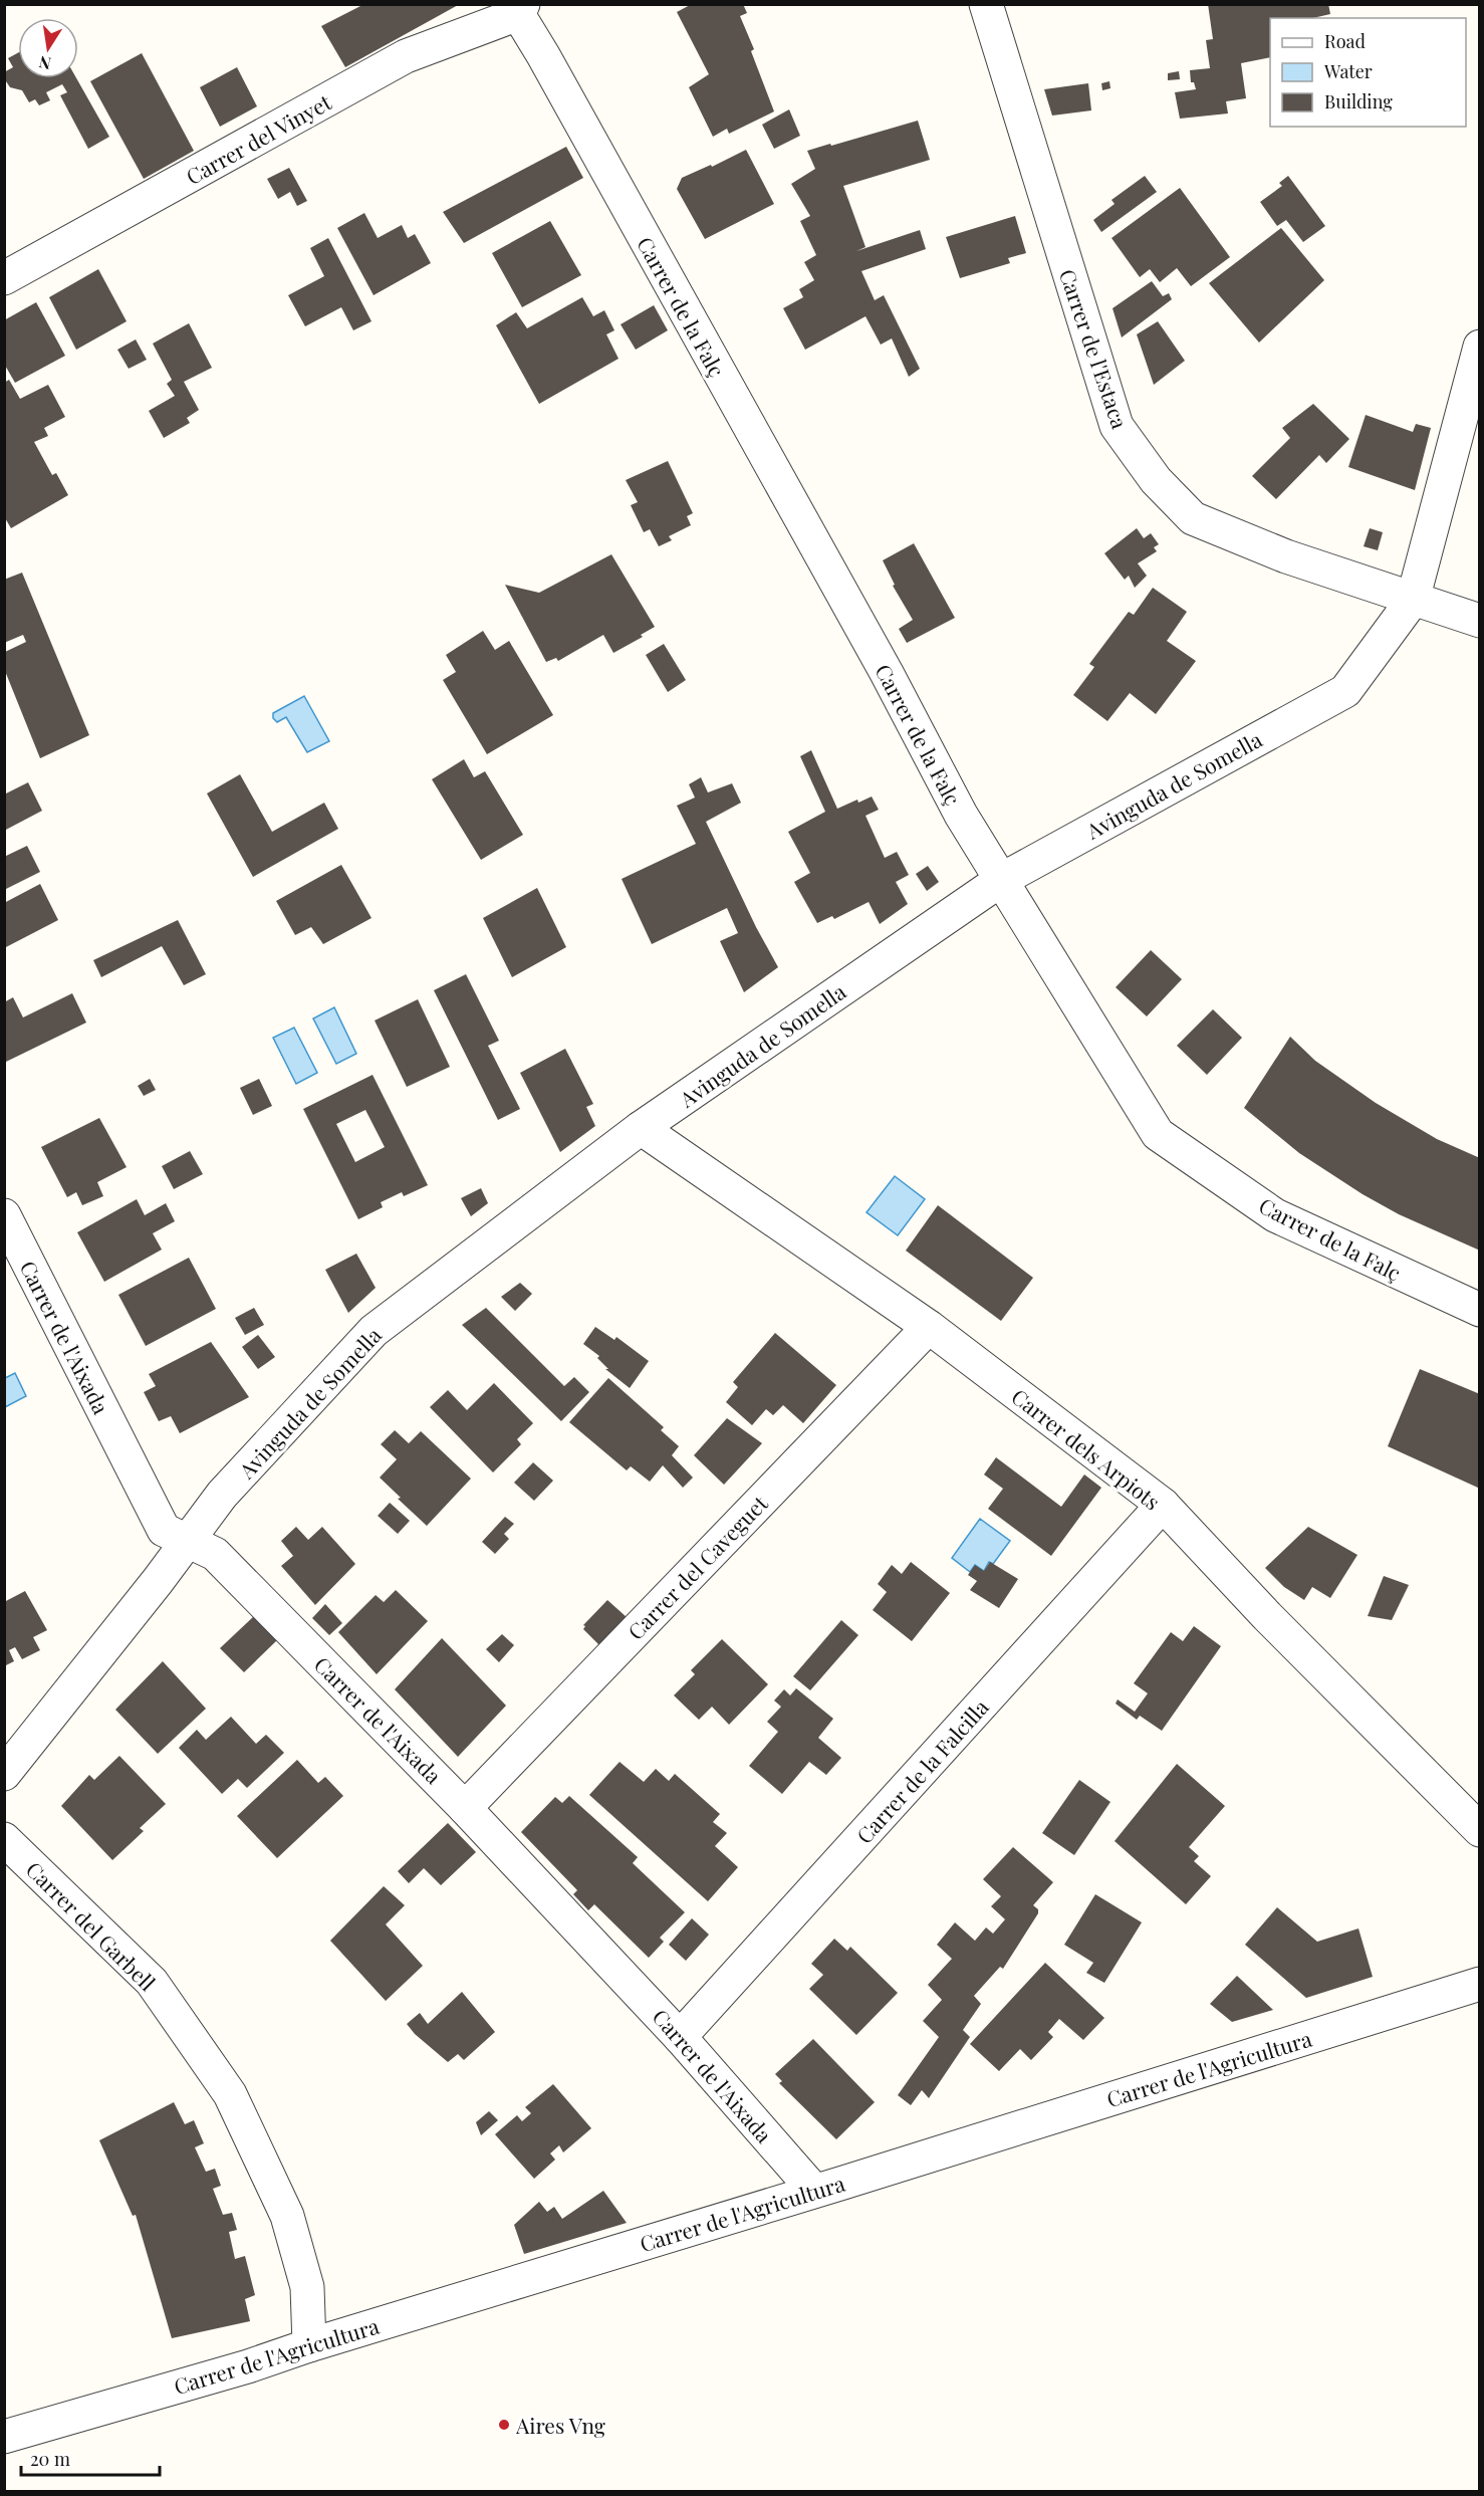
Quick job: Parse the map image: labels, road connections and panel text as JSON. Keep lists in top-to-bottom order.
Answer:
{
  "streets": {
    "street": [
      "Carrer del Vinyet",
      "Carrer de la Falç",
      "Carrer de l'Estaca",
      "Avinguda de Somella",
      "Carrer de l'Aixada",
      "Carrer dels Arpiots",
      "Carrer del Caveguet",
      "Carrer de la Falcilla",
      "Carrer del Garbell",
      "Carrer de l'Agricultura"
    ]
  },
  "crossings": [
    ["Carrer del Vinyet", "Carrer de la Falç"],
    ["Carrer de la Falç", "Avinguda de Somella"],
    ["Carrer de l'Estaca", "Avinguda de Somella"],
    ["Avinguda de Somella", "Carrer de l'Aixada"],
    ["Avinguda de Somella", "Carrer dels Arpiots"],
    ["Carrer de l'Aixada", "Carrer del Caveguet"],
    ["Carrer de l'Aixada", "Carrer de la Falcilla"],
    ["Carrer de l'Aixada", "Carrer de l'Agricultura"],
    ["Carrer dels Arpiots", "Carrer del Caveguet"],
    ["Carrer dels Arpiots", "Carrer de la Falcilla"],
    ["Carrer del Garbell", "Carrer de l'Agricultura"]
  ],
  "places": ["Aires Vng"],
  "legend": ["Road", "Water", "Building"],
  "scale_bar": "20 m",
  "north": "bottom"
}
